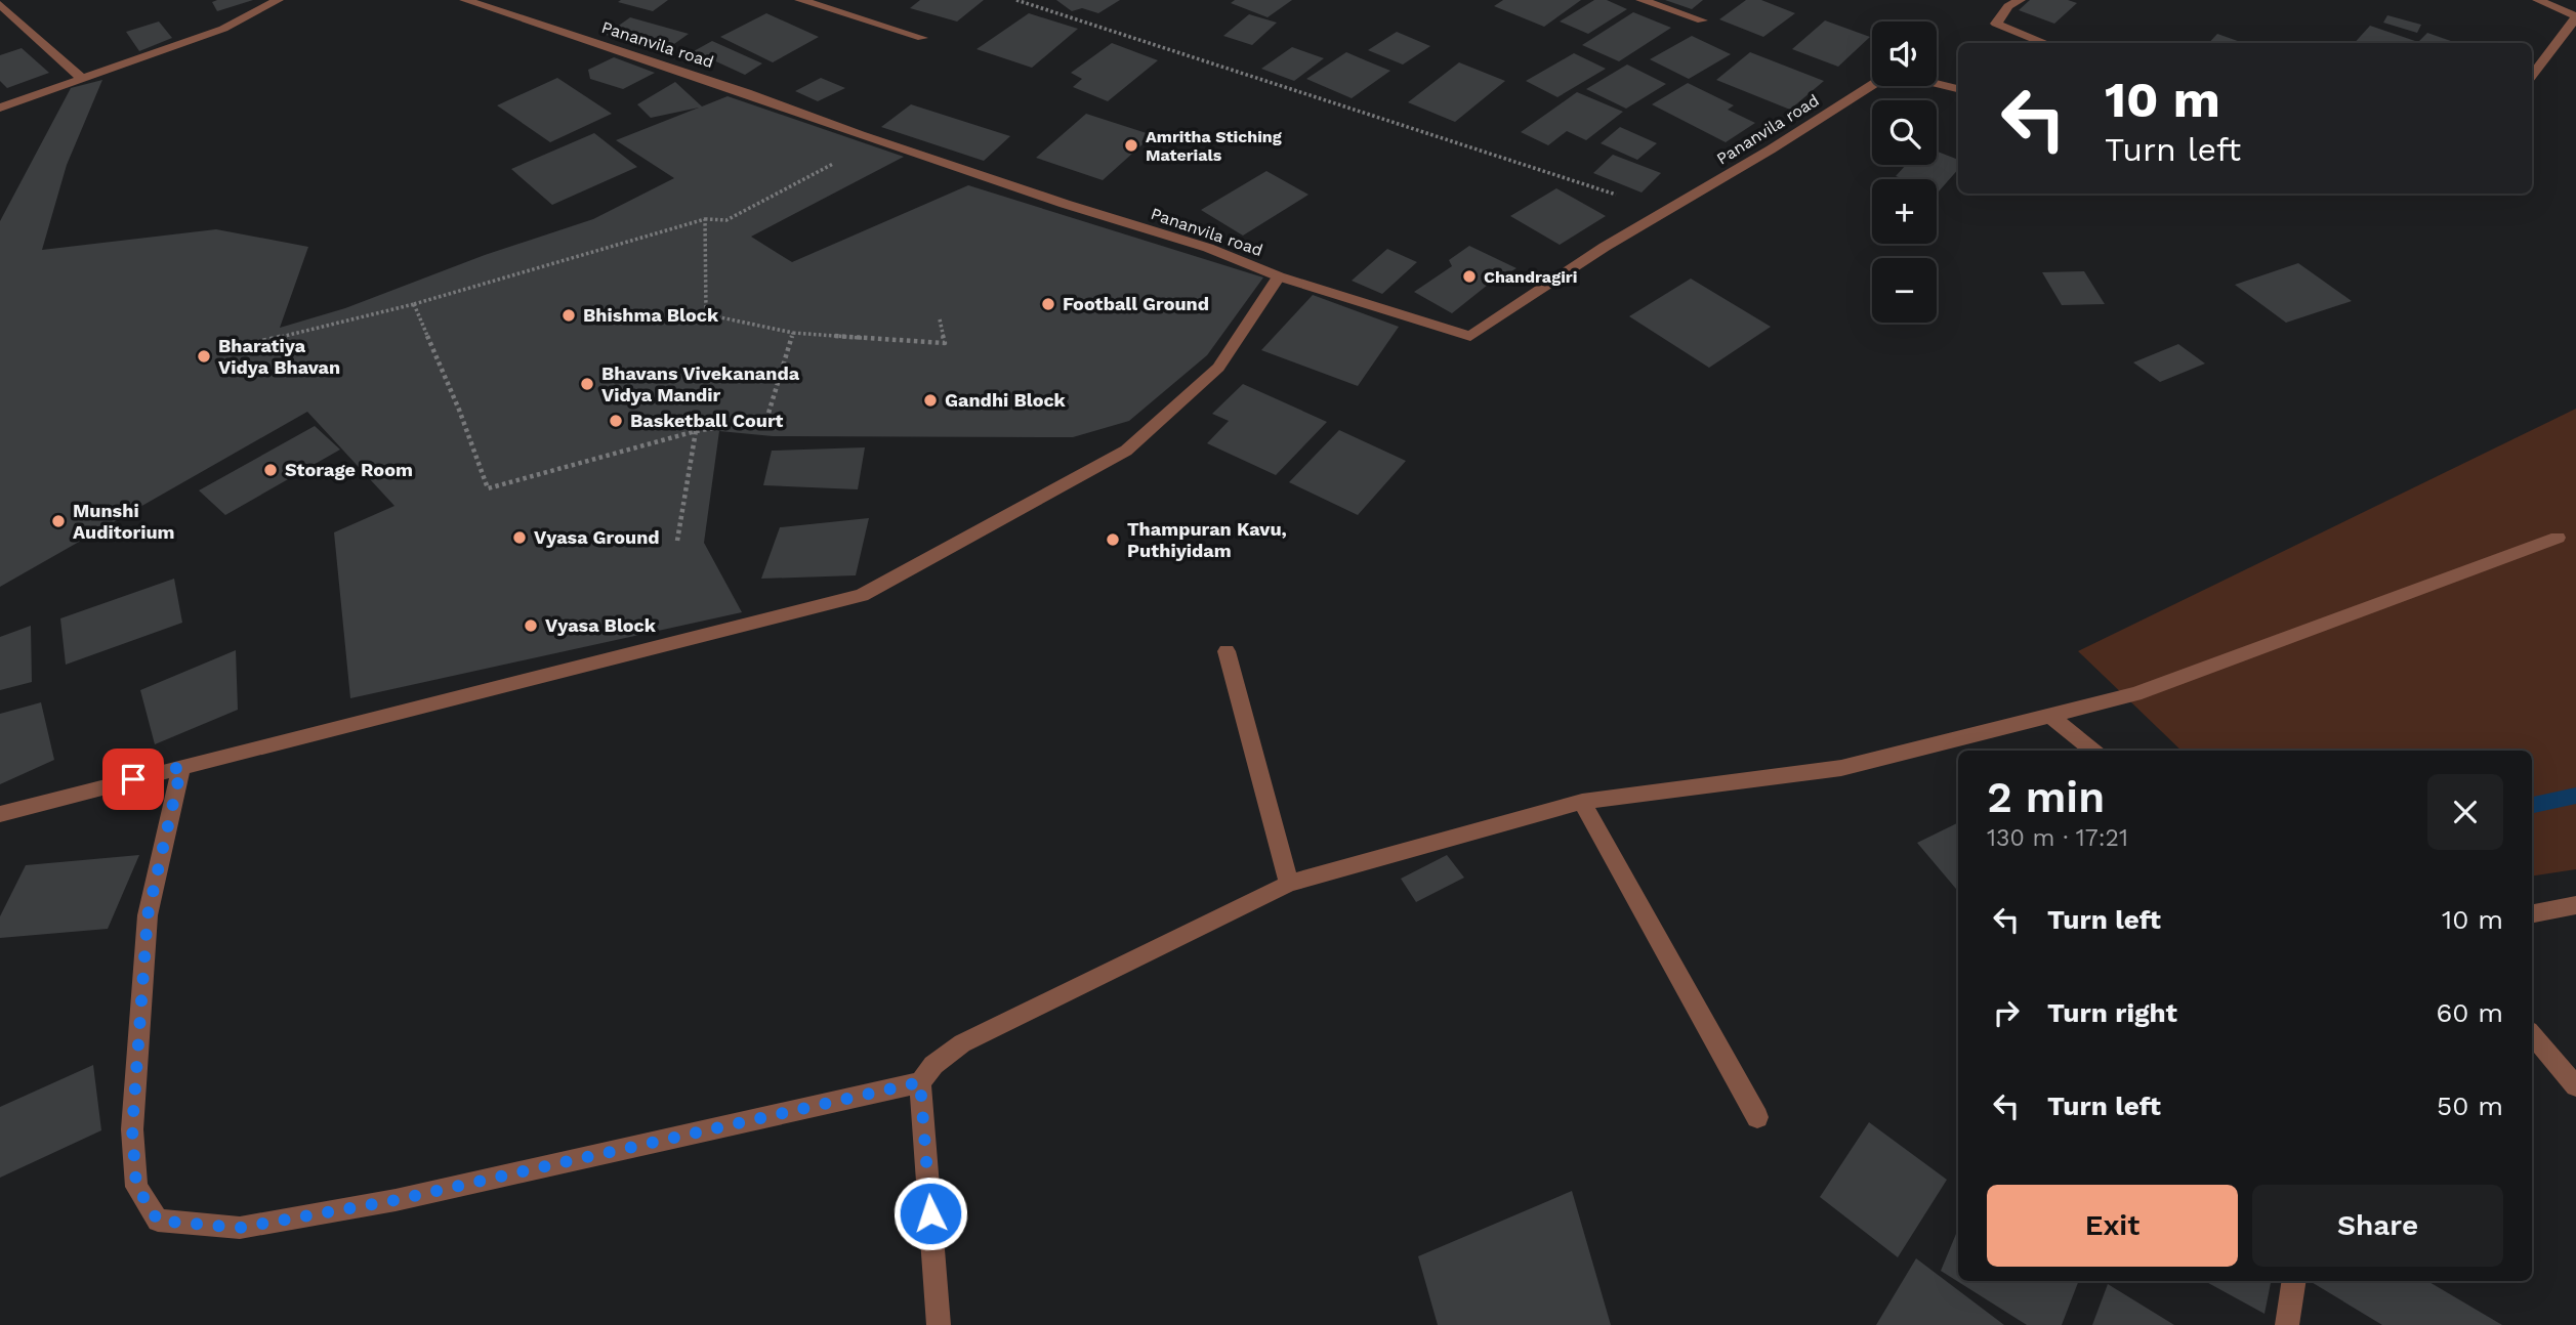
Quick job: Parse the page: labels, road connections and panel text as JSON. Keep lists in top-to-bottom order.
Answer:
{
  "streets": {
    "street": ["Pananvila road"]
  },
  "places": [
    "Amritha Stiching Materials",
    "Chandragiri",
    "Football Ground",
    "Bhishma Block",
    "Bharatiya Vidya Bhavan",
    "Bhavans Vivekananda Vidya Mandir",
    "Gandhi Block",
    "Basketball Court",
    "Storage Room",
    "Munshi Auditorium",
    "Vyasa Ground",
    "Thampuran Kavu, Puthiyidam",
    "Vyasa Block"
  ],
  "page": {
    "map_buttons": ["+", "−"],
    "turn": ["10 m", "Turn left"],
    "heading": ["2 min", "130 m · 17:21"],
    "list": [
      {
        "name": "Turn left",
        "value": "10 m"
      },
      {
        "name": "Turn right",
        "value": "60 m"
      },
      {
        "name": "Turn left",
        "value": "50 m"
      }
    ],
    "buttons": ["Exit", "Share"]
  }
}
